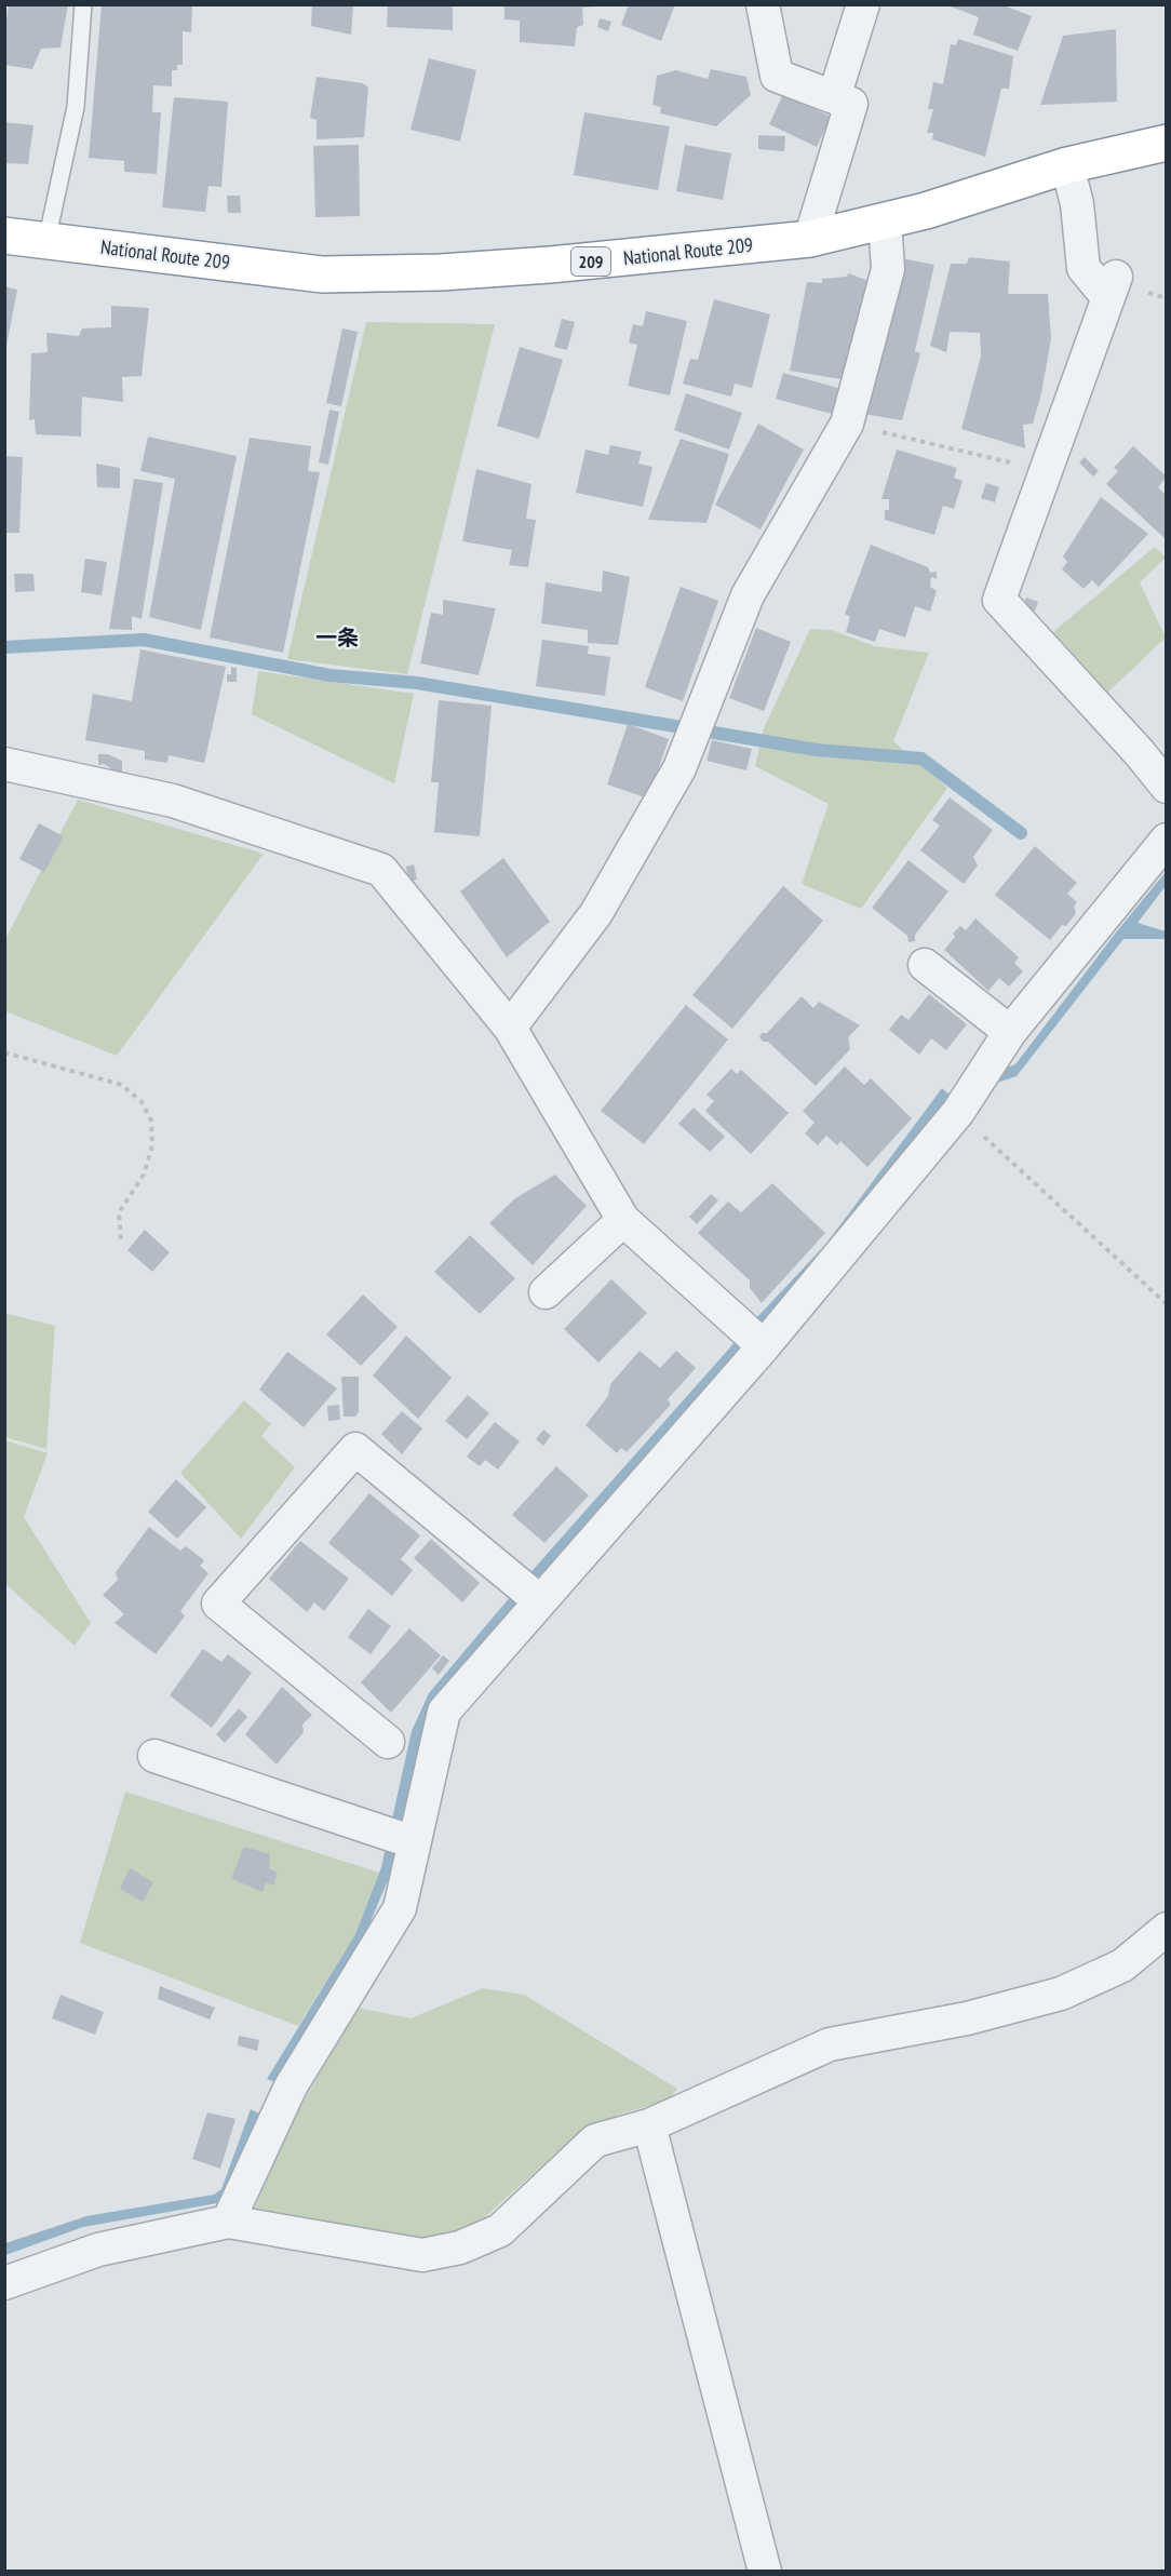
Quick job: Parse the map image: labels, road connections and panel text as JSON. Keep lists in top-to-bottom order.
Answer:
{
  "streets": {
    "highway": ["National Route 209", "209"]
  },
  "districts": ["一条"]
}
